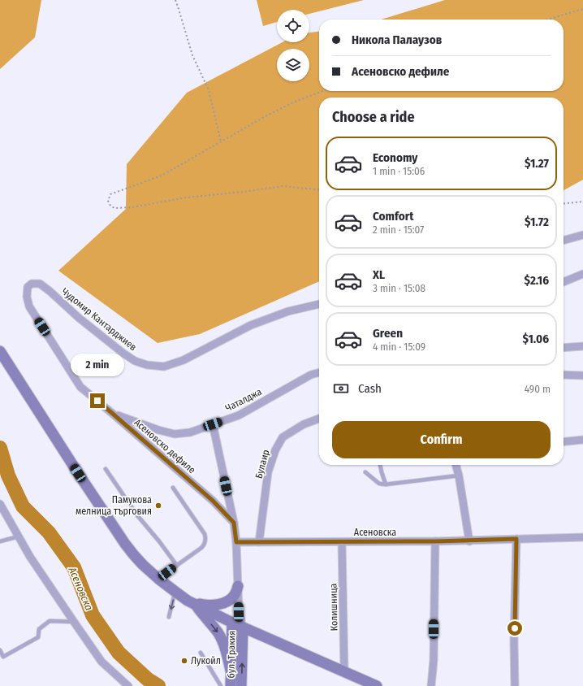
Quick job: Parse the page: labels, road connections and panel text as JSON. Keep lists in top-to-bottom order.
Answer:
{
  "streets": {
    "main road": ["бул. Тракия"],
    "street": [
      "Чудомир Кантарджиев",
      "Чаталджа",
      "Асеновско дефиле",
      "Булаир",
      "Асеновска",
      "Колишница"
    ]
  },
  "crossings": [
    ["Чудомир Кантарджиев", "Асеновско дефиле"],
    ["Чаталджа", "Асеновско дефиле"],
    ["Булаир", "Асеновска"],
    ["Асеновска", "Колишница"]
  ],
  "water": ["Асеновска"],
  "places": ["Памукова мелница търговия", "Лукойл"],
  "page": {
    "banner": ["Никола Палаузов", "Асеновско дефиле"],
    "heading": "Choose a ride",
    "list": [
      {
        "name": "Economy",
        "note": "1 min · 15:06",
        "value": "$1.27"
      },
      {
        "name": "Comfort",
        "note": "2 min · 15:07",
        "value": "$1.72"
      },
      {
        "name": "XL",
        "note": "3 min · 15:08",
        "value": "$2.16"
      },
      {
        "name": "Green",
        "note": "4 min · 15:09",
        "value": "$1.06"
      }
    ],
    "bubble": "2 min",
    "pay": ["Cash", "490 m"],
    "buttons": "Confirm"
  }
}
